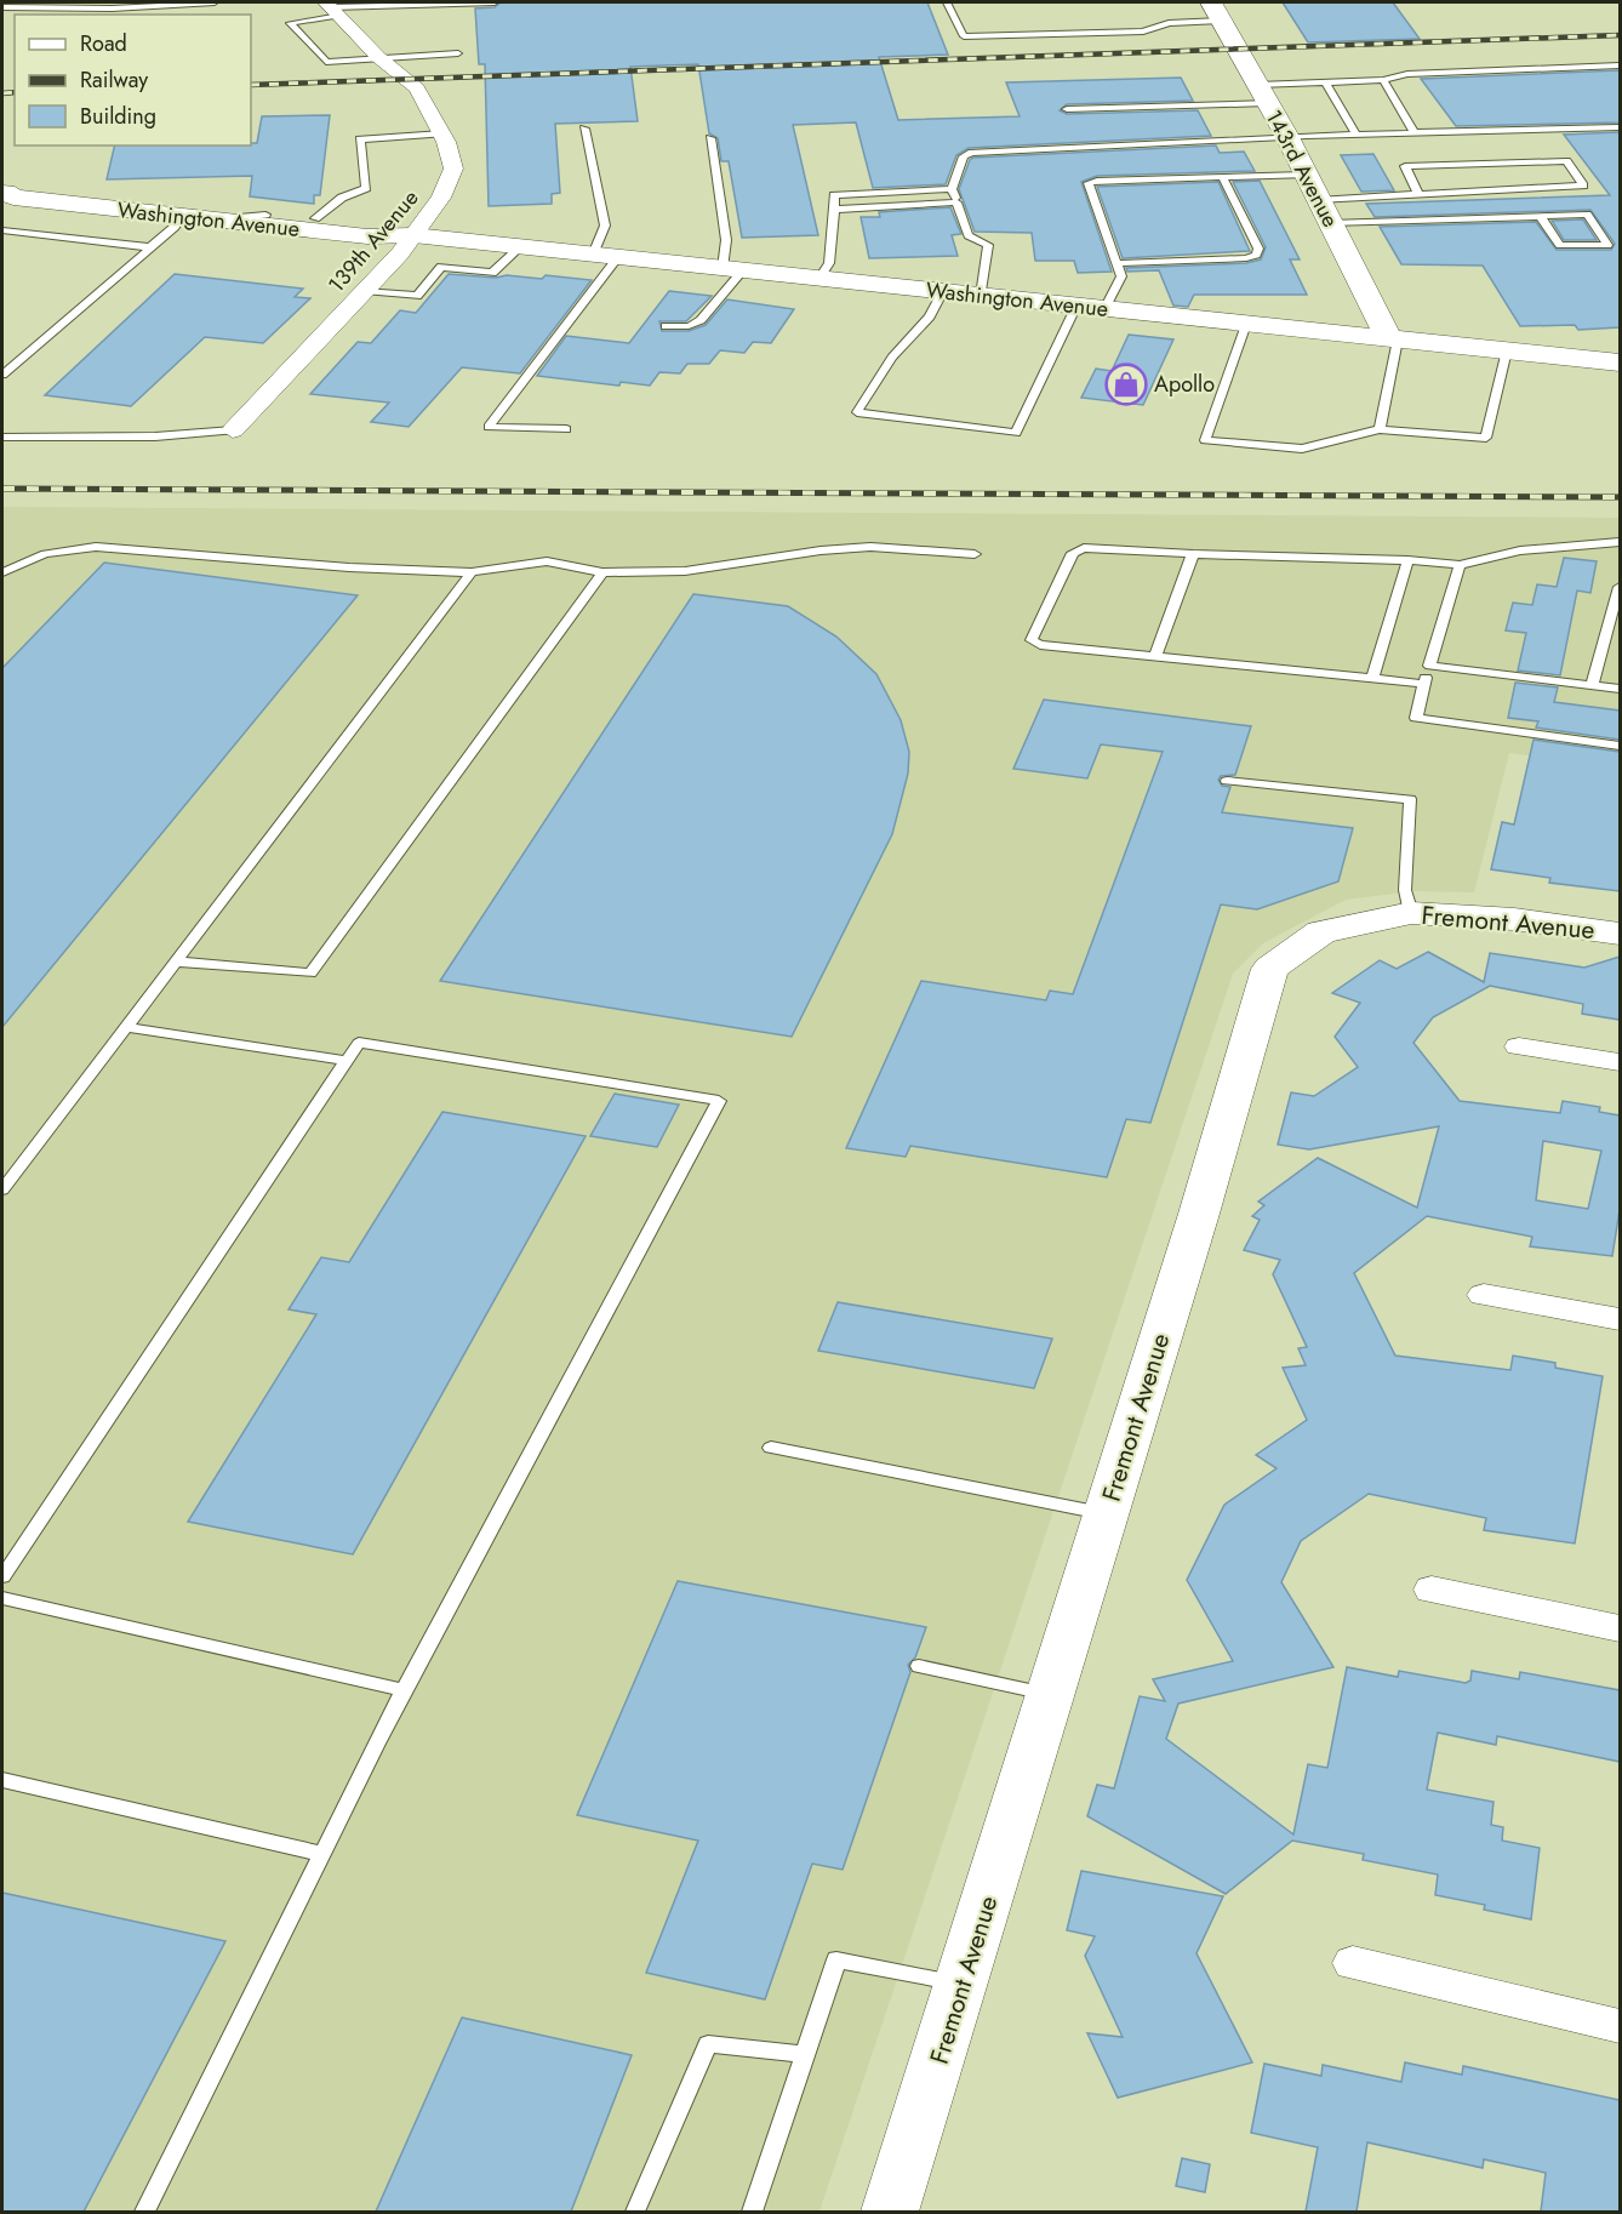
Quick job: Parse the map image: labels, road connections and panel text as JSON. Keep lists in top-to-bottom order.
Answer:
{
  "streets": {
    "street": [
      "143rd Avenue",
      "Washington Avenue",
      "139th Avenue",
      "Fremont Avenue"
    ]
  },
  "crossings": [
    ["143rd Avenue", "Washington Avenue"],
    ["Washington Avenue", "139th Avenue"]
  ],
  "places": {
    "shop": ["Apollo"]
  },
  "legend": ["Road", "Railway", "Building"]
}
